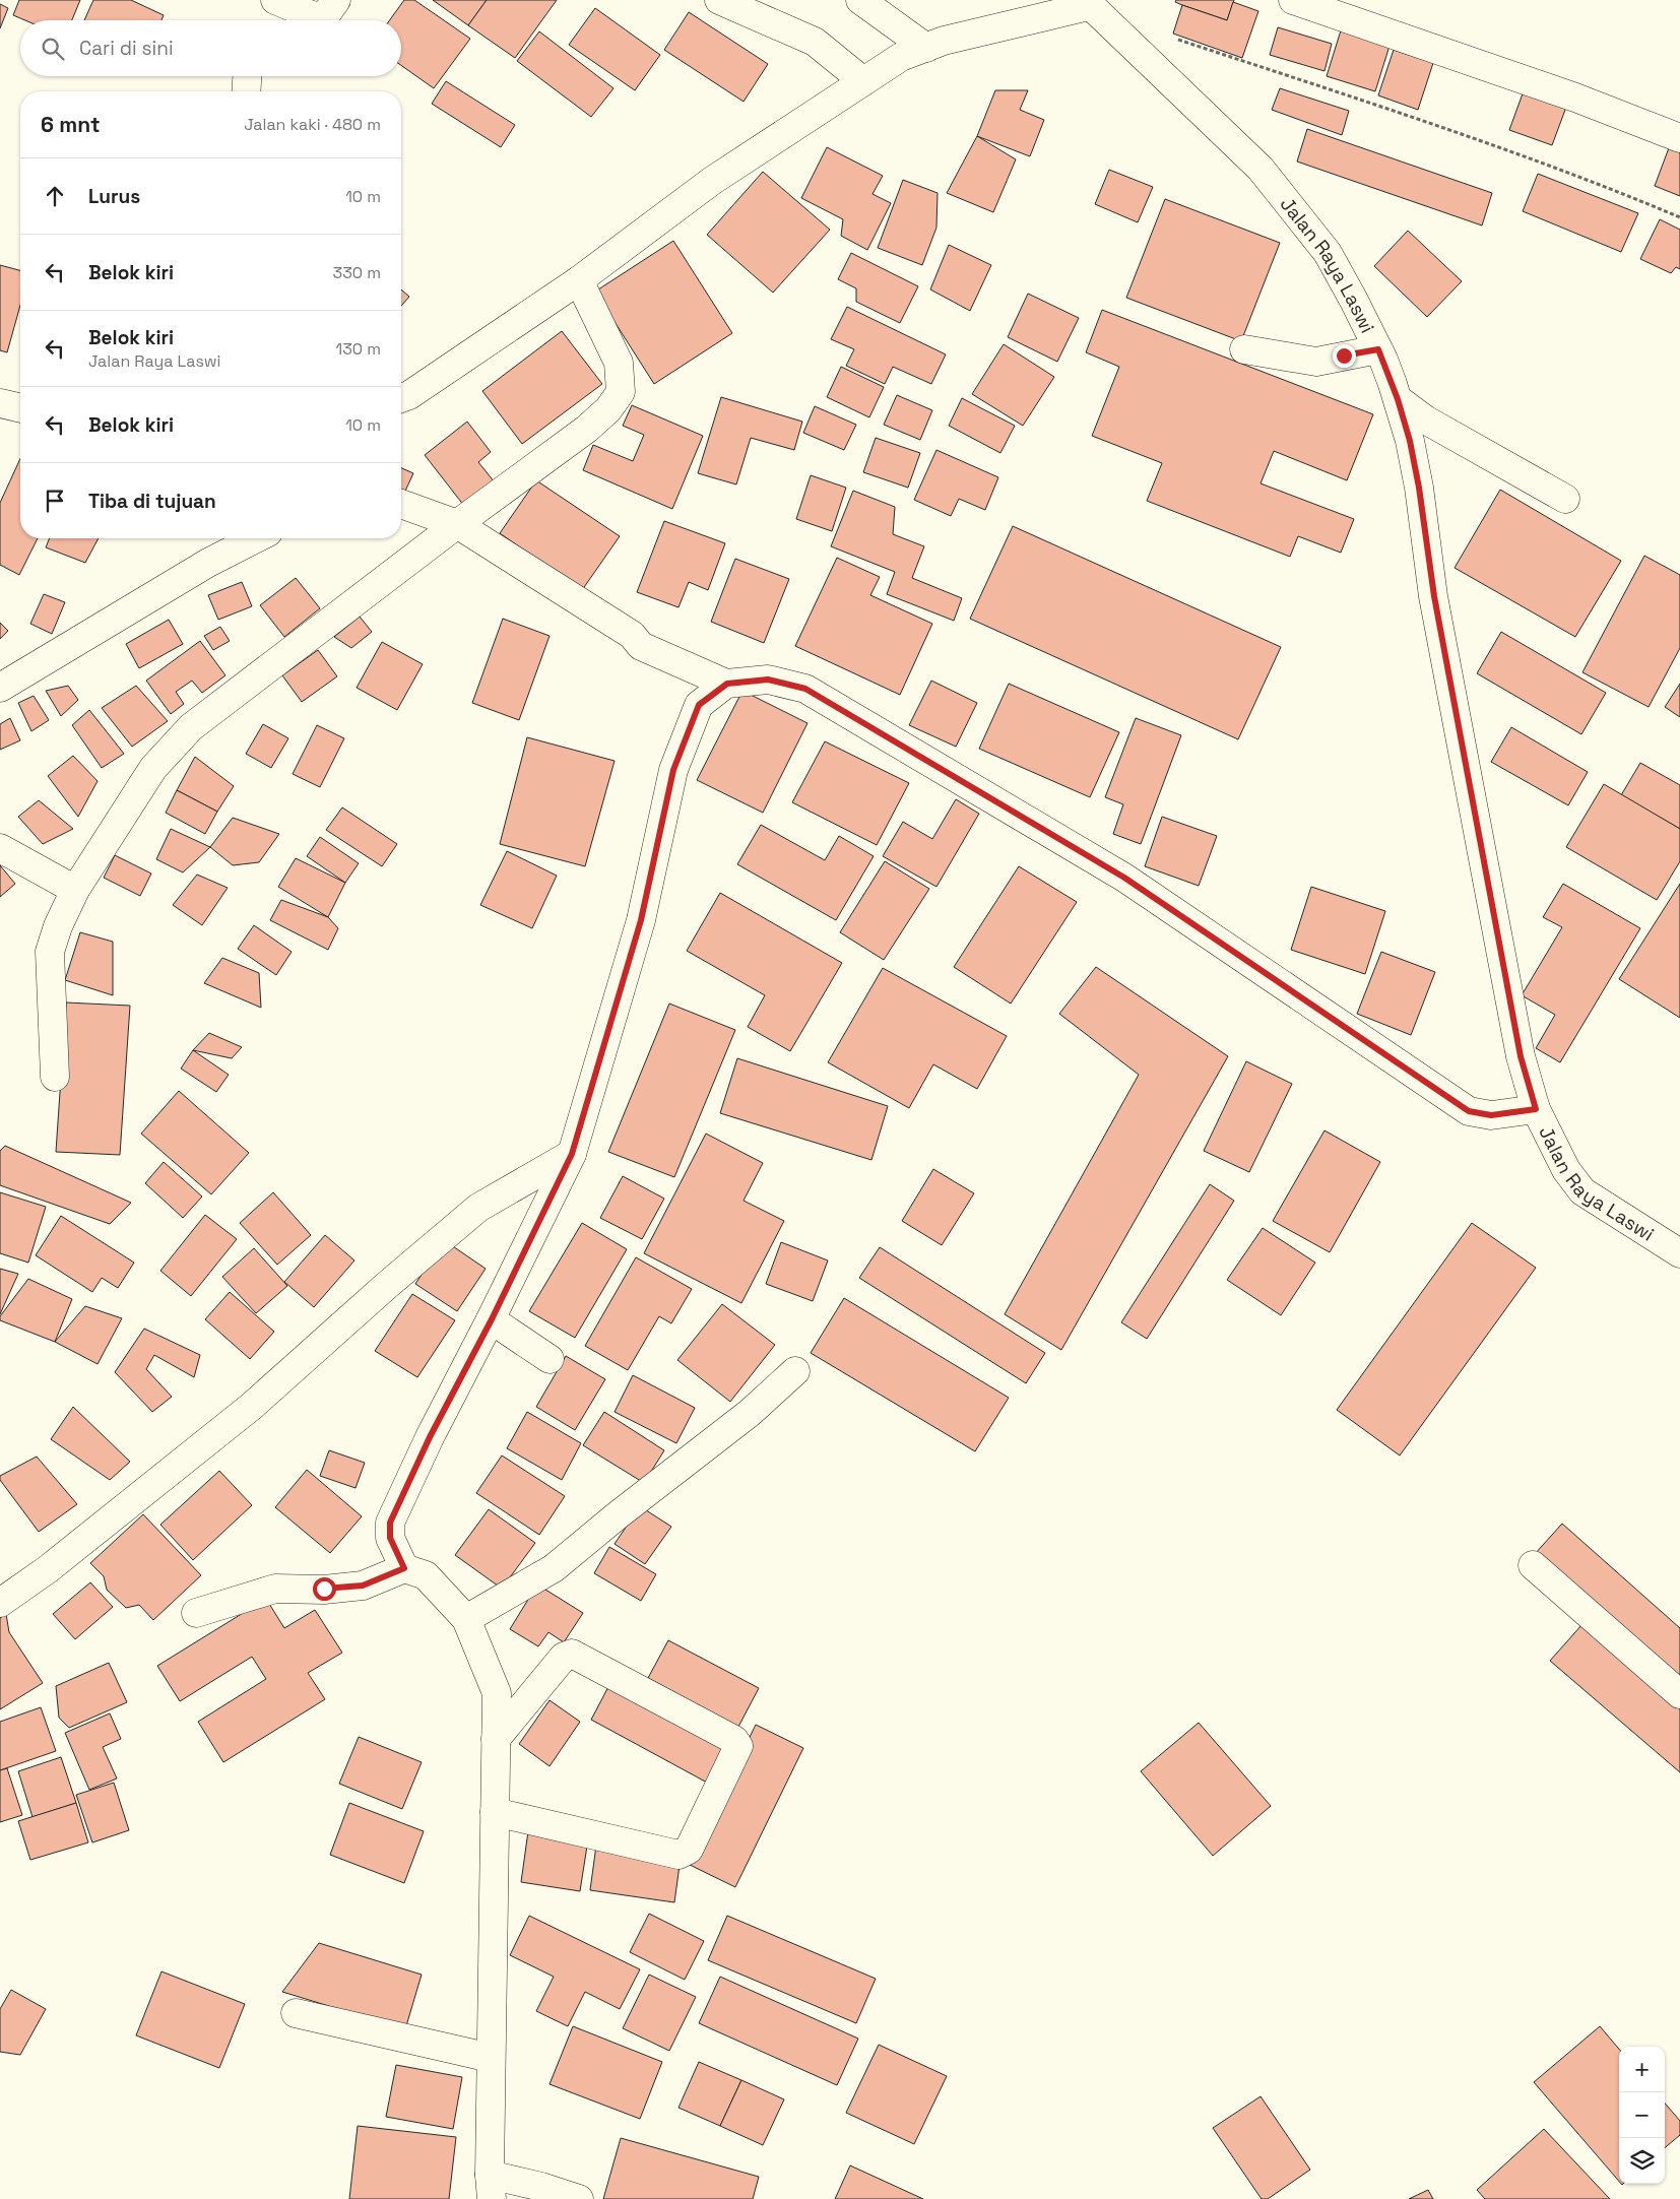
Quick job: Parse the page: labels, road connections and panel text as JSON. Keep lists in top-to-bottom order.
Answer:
{
  "streets": {
    "street": ["Jalan Raya Laswi"]
  },
  "page": {
    "search": "Cari di sini",
    "heading": ["6 mnt", "Jalan kaki · 480 m"],
    "list": [
      ["Lurus", "10 m"],
      ["Belok kiri", "330 m"],
      ["Belok kiri", "Jalan Raya Laswi", "130 m"],
      ["Belok kiri", "10 m"],
      "Tiba di tujuan"
    ],
    "map_buttons": ["+", "−"]
  }
}
